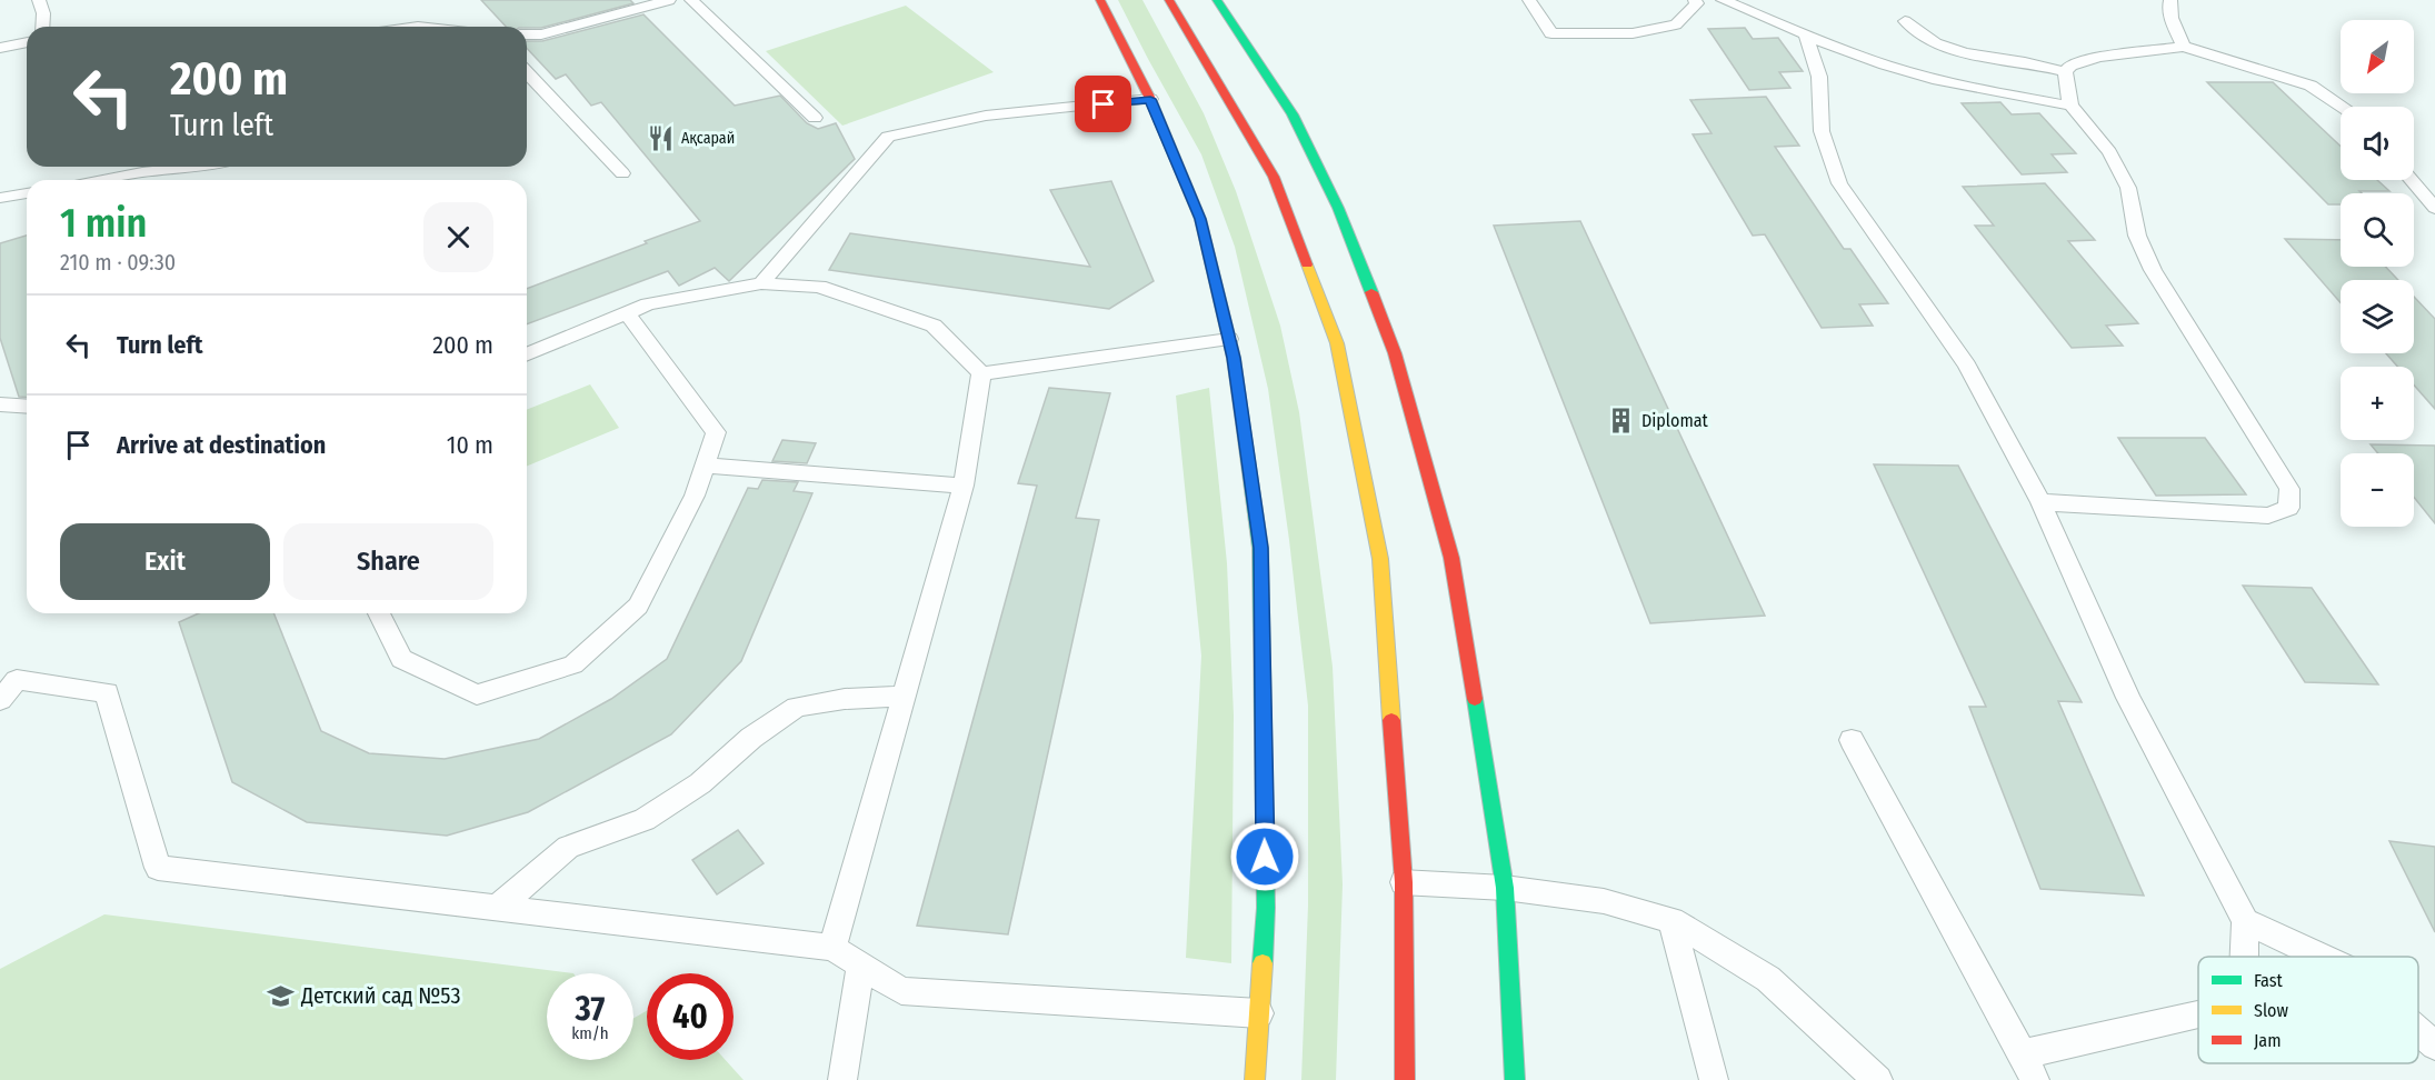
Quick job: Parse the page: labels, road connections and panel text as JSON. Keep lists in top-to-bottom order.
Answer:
{
  "places": {
    "restaurant": ["Ақсарай"],
    "building": ["Diplomat"],
    "school or university": ["Детский сад №53"]
  },
  "legend": ["Fast", "Slow", "Jam"],
  "north": "bottom left",
  "page": {
    "map_buttons": ["+", "−"],
    "turn": ["200 m", "Turn left"],
    "heading": ["1 min", "210 m · 09:30"],
    "list": [
      {
        "name": "Turn left",
        "value": "200 m"
      },
      {
        "name": "Arrive at destination",
        "value": "10 m"
      }
    ],
    "buttons": ["Exit", "Share"],
    "speed": "37 km/h",
    "limit": "40"
  }
}
